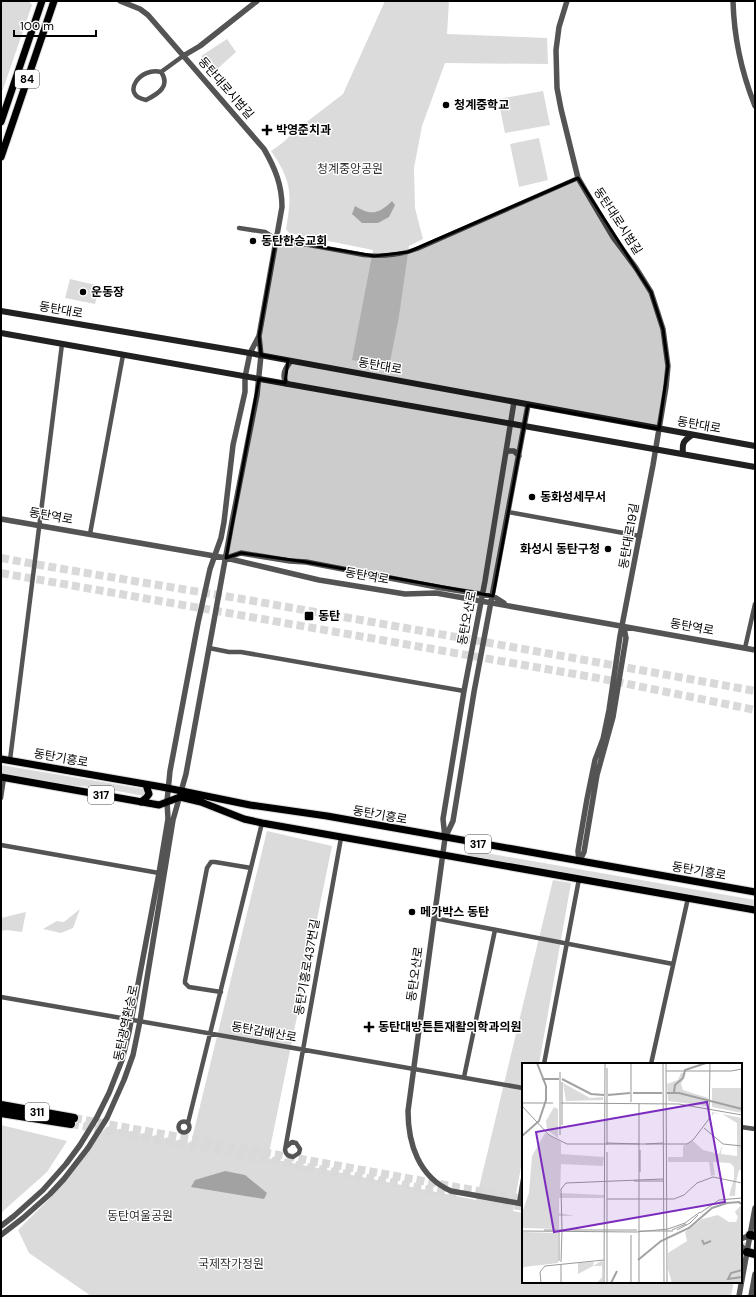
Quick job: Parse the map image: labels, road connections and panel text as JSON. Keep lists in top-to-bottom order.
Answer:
{
  "streets": {
    "highway": ["311"],
    "main road": [
      "84",
      "동탄대로",
      "동탄기흥로",
      "317"
    ],
    "street": [
      "동탄대로시범길",
      "동탄역로",
      "동탄대로19길",
      "동탄오산로",
      "동탄기흥로437번길",
      "동탄광역환승로",
      "동탄감배산로"
    ]
  },
  "crossings": [
    ["동탄대로시범길", "동탄대로"],
    ["동탄대로시범길", "동탄역로"],
    ["동탄대로시범길", "동탄대로19길"],
    ["동탄대로", "동탄오산로"],
    ["동탄역로", "동탄대로19길"],
    ["동탄역로", "동탄오산로"],
    ["동탄역로", "동탄광역환승로"],
    ["동탄대로19길", "동탄기흥로"],
    ["동탄오산로", "동탄기흥로"],
    ["동탄오산로", "동탄감배산로"],
    ["동탄기흥로", "동탄기흥로437번길"],
    ["동탄기흥로", "동탄광역환승로"],
    ["동탄기흥로437번길", "동탄감배산로"],
    ["동탄광역환승로", "동탄감배산로"]
  ],
  "parks": ["청계중앙공원", "동탄여울공원", "국제작가정원"],
  "places": {
    "other": [
      "청계중학교",
      "동탄한승교회",
      "운동장",
      "동화성세무서",
      "화성시 동탄구청",
      "메가박스 동탄"
    ],
    "health": ["박영준치과", "동탄대방튼튼재활의학과의원"],
    "transit": ["동탄"]
  },
  "scale_bar": "100 m"
}
